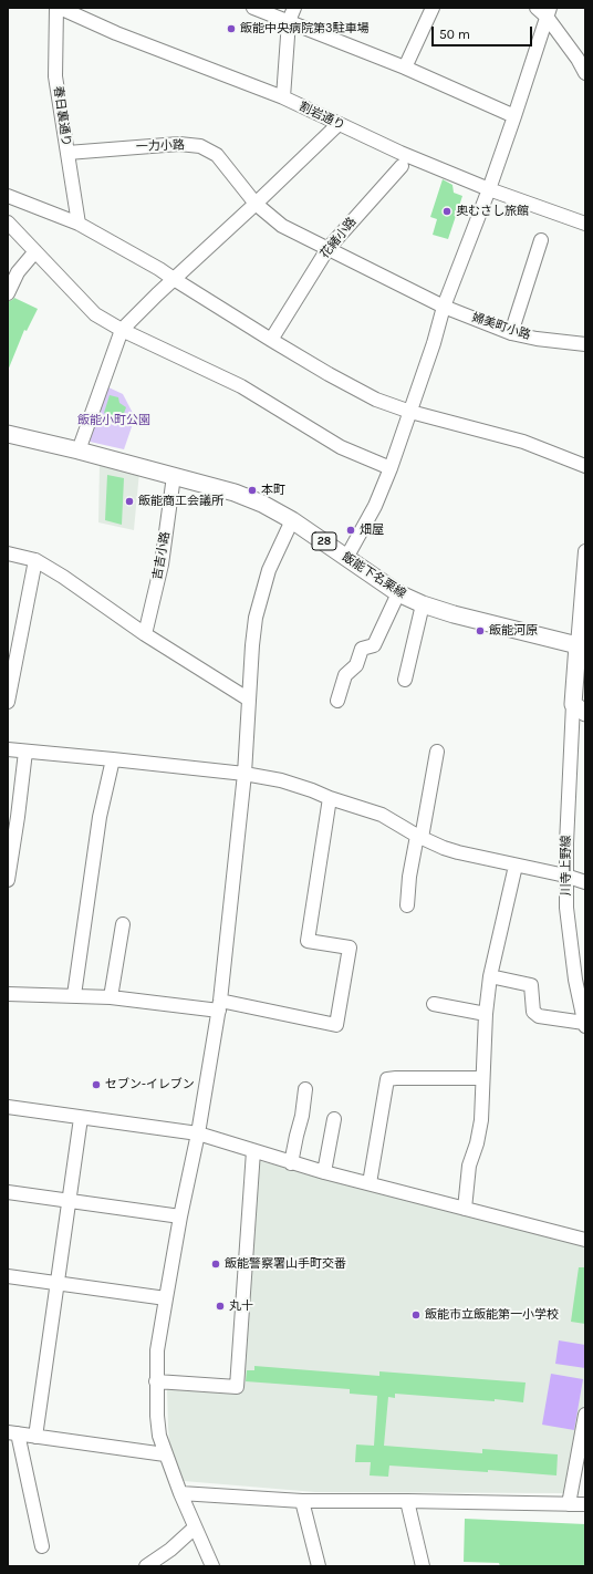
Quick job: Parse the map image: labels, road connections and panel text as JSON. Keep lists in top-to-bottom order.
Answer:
{
  "streets": {
    "main road": ["28", "飯能下名栗線"],
    "street": [
      "春日裏通り",
      "割岩通り",
      "一力小路",
      "花緒小路",
      "婦美町小路",
      "吉吉小路",
      "川寺上野線"
    ]
  },
  "crossings": [
    ["春日裏通り", "割岩通り"],
    ["春日裏通り", "一力小路"],
    ["一力小路", "花緒小路"],
    ["一力小路", "婦美町小路"],
    ["花緒小路", "婦美町小路"],
    ["吉吉小路", "飯能下名栗線"]
  ],
  "parks": ["飯能小町公園"],
  "places": [
    "飯能中央病院第3駐車場",
    "奥むさし旅館",
    "本町",
    "飯能商工会議所",
    "畑屋",
    "飯能河原",
    "セブン-イレブン",
    "飯能警察署山手町交番",
    "丸十",
    "飯能市立飯能第一小学校"
  ],
  "scale_bar": "50 m"
}
